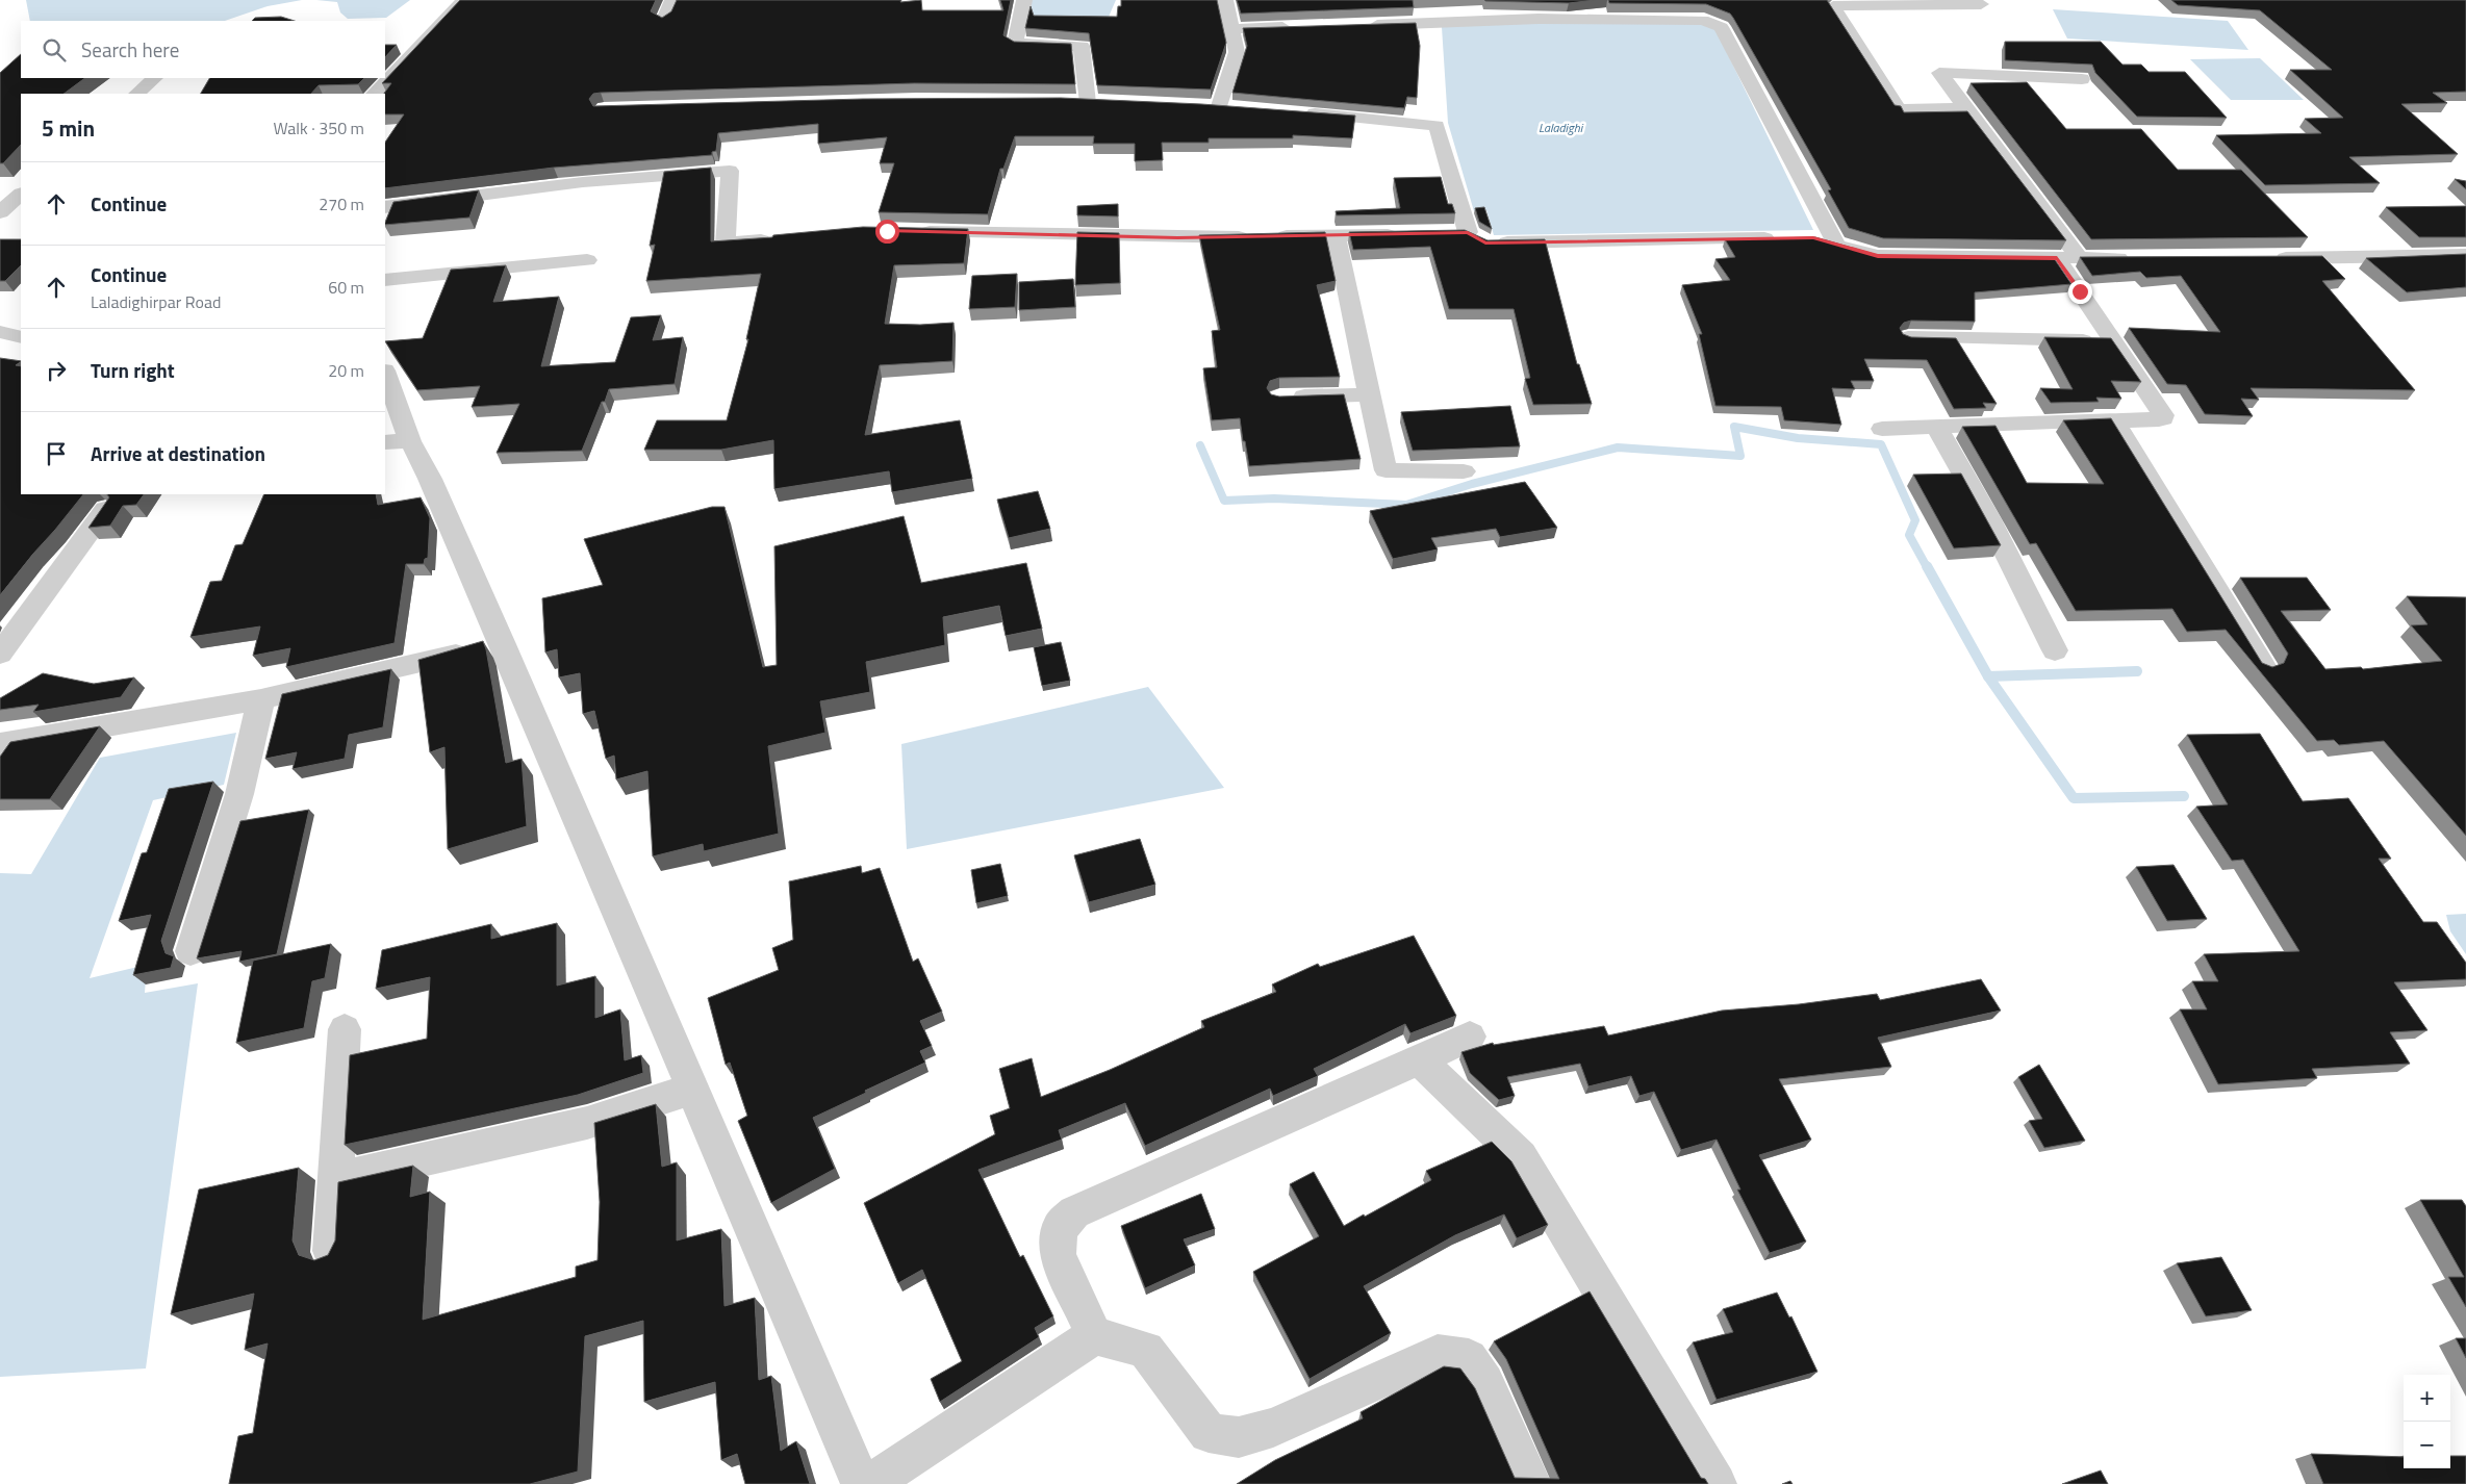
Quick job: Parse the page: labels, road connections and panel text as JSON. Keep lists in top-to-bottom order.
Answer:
{
  "water": ["Laladighi"],
  "page": {
    "search": "Search here",
    "heading": ["5 min", "Walk · 350 m"],
    "list": [
      ["Continue", "270 m"],
      ["Continue", "Laladighirpar Road", "60 m"],
      ["Turn right", "20 m"],
      "Arrive at destination"
    ],
    "map_buttons": ["+", "−"]
  }
}
